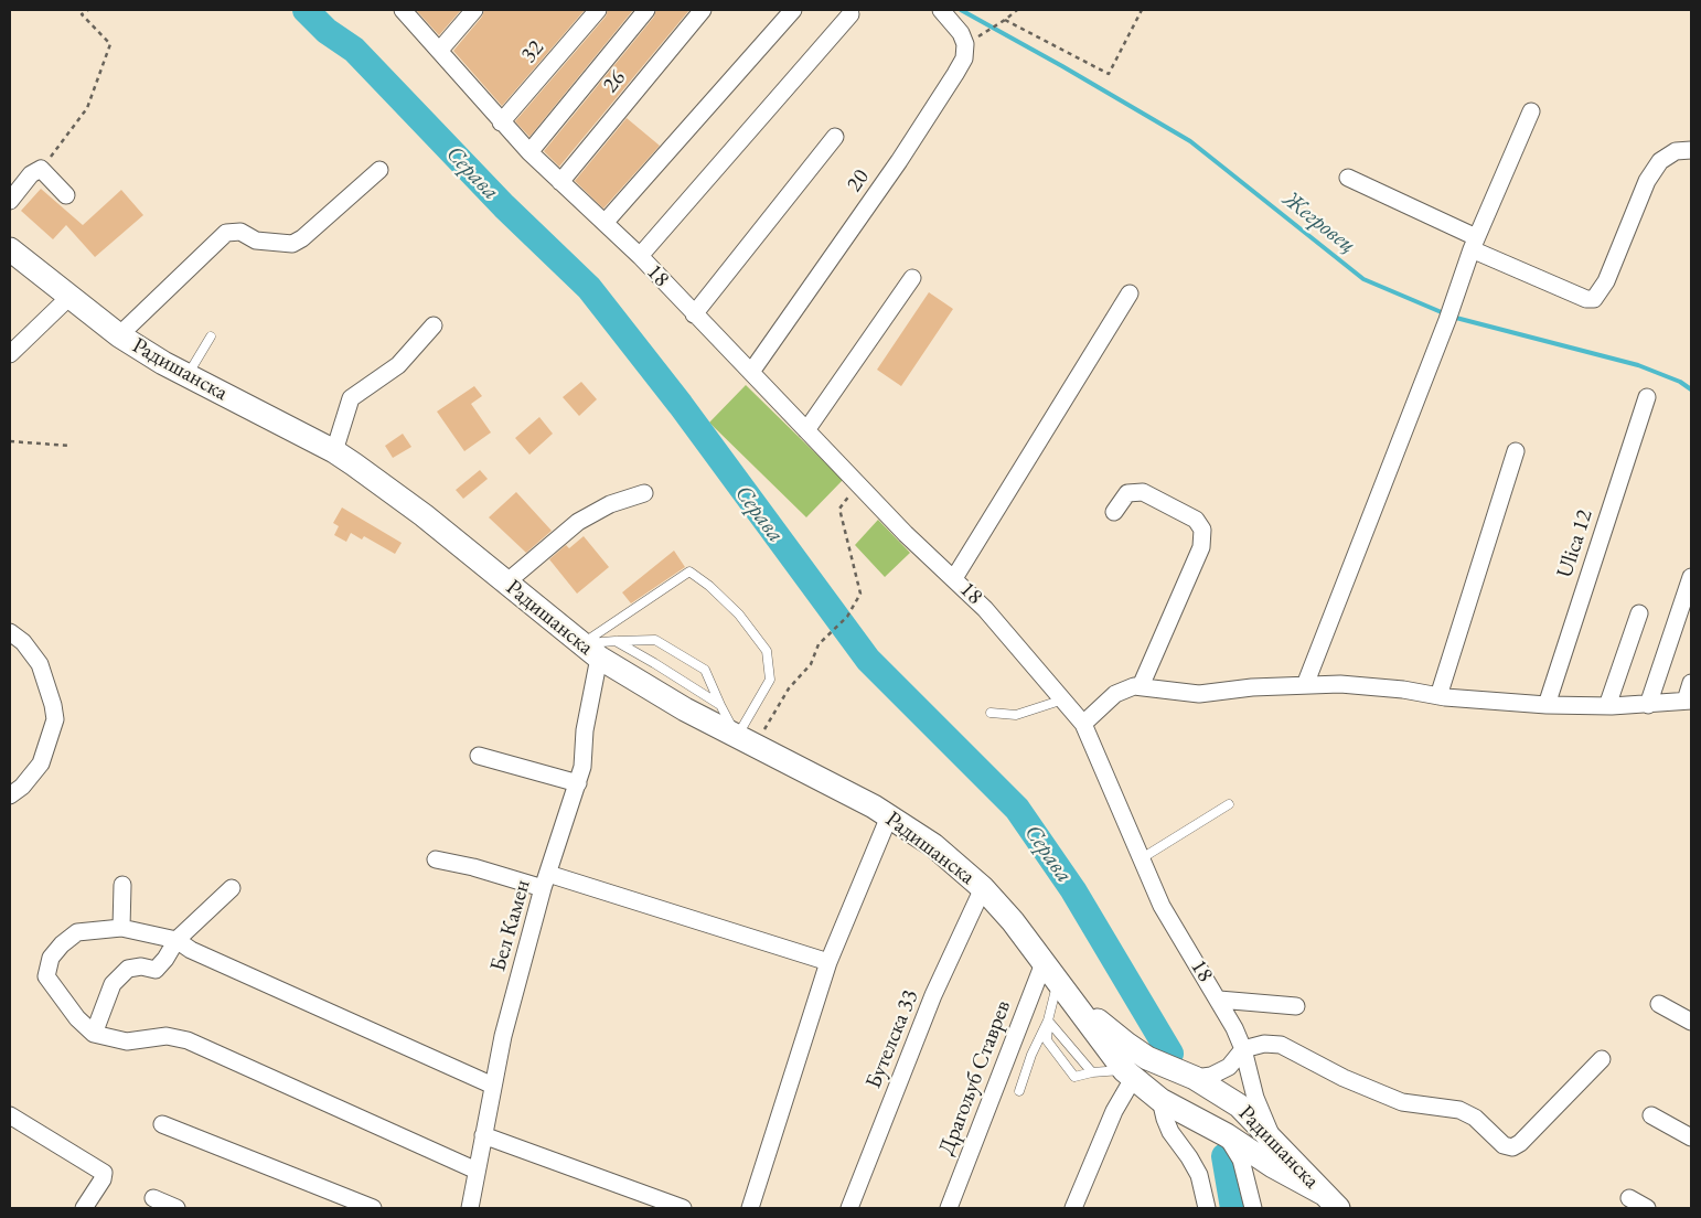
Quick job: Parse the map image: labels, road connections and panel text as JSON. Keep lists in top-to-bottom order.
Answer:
{
  "streets": {
    "street": [
      "32",
      "26",
      "20",
      "18",
      "Радишанска",
      "Ulica 12",
      "Бел Камен",
      "Бутелска 33",
      "Драгољуб Ставрев"
    ]
  },
  "crossings": [
    ["32", "18"],
    ["26", "18"],
    ["20", "18"],
    ["18", "Радишанска"],
    ["Радишанска", "Бел Камен"],
    ["Радишанска", "Бутелска 33"],
    ["Радишанска", "Драгољуб Ставрев"]
  ],
  "water": ["Серава", "Жегровец"]
}
